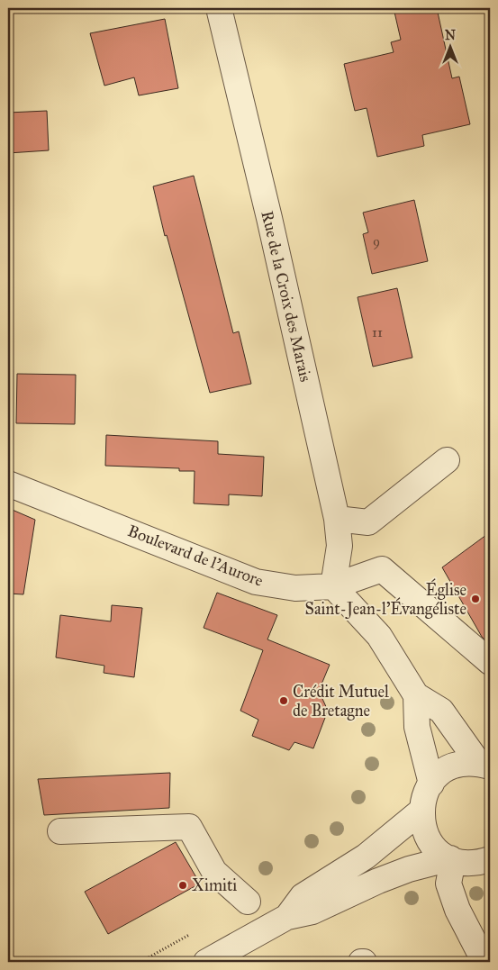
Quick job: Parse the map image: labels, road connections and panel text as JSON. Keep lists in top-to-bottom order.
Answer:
{
  "streets": {
    "street": ["Rue de la Croix des Marais", "Boulevard de l'Aurore"]
  },
  "crossings": [
    ["Rue de la Croix des Marais", "Boulevard de l'Aurore"]
  ],
  "places": ["Église Saint-Jean-l'Évangéliste", "Crédit Mutuel de Bretagne", "Ximiti"],
  "house_numbers": ["9", "11"],
  "north": "top"
}
